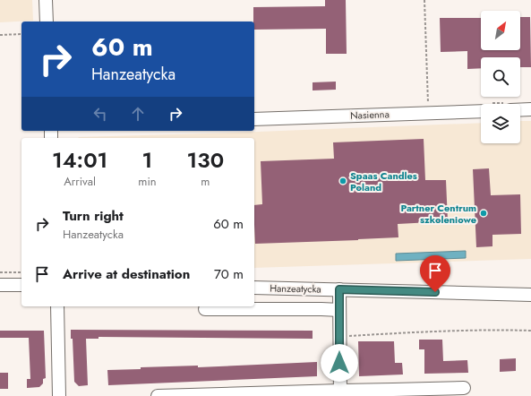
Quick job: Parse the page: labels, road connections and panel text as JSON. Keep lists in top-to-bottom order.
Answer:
{
  "streets": {
    "street": ["Nasienna", "Hanzeatycka"]
  },
  "places": ["Spaas Candles Poland", "Partner Centrum szkoleniowe"],
  "north": "top right",
  "page": {
    "turn": ["60 m", "Hanzeatycka"],
    "eta": [
      "14:01",
      "Arrival",
      "1",
      "min",
      "130",
      "m"
    ],
    "list": [
      {
        "name": "Turn right",
        "note": "Hanzeatycka",
        "value": "60 m"
      },
      {
        "name": "Arrive at destination",
        "value": "70 m"
      }
    ]
  }
}
